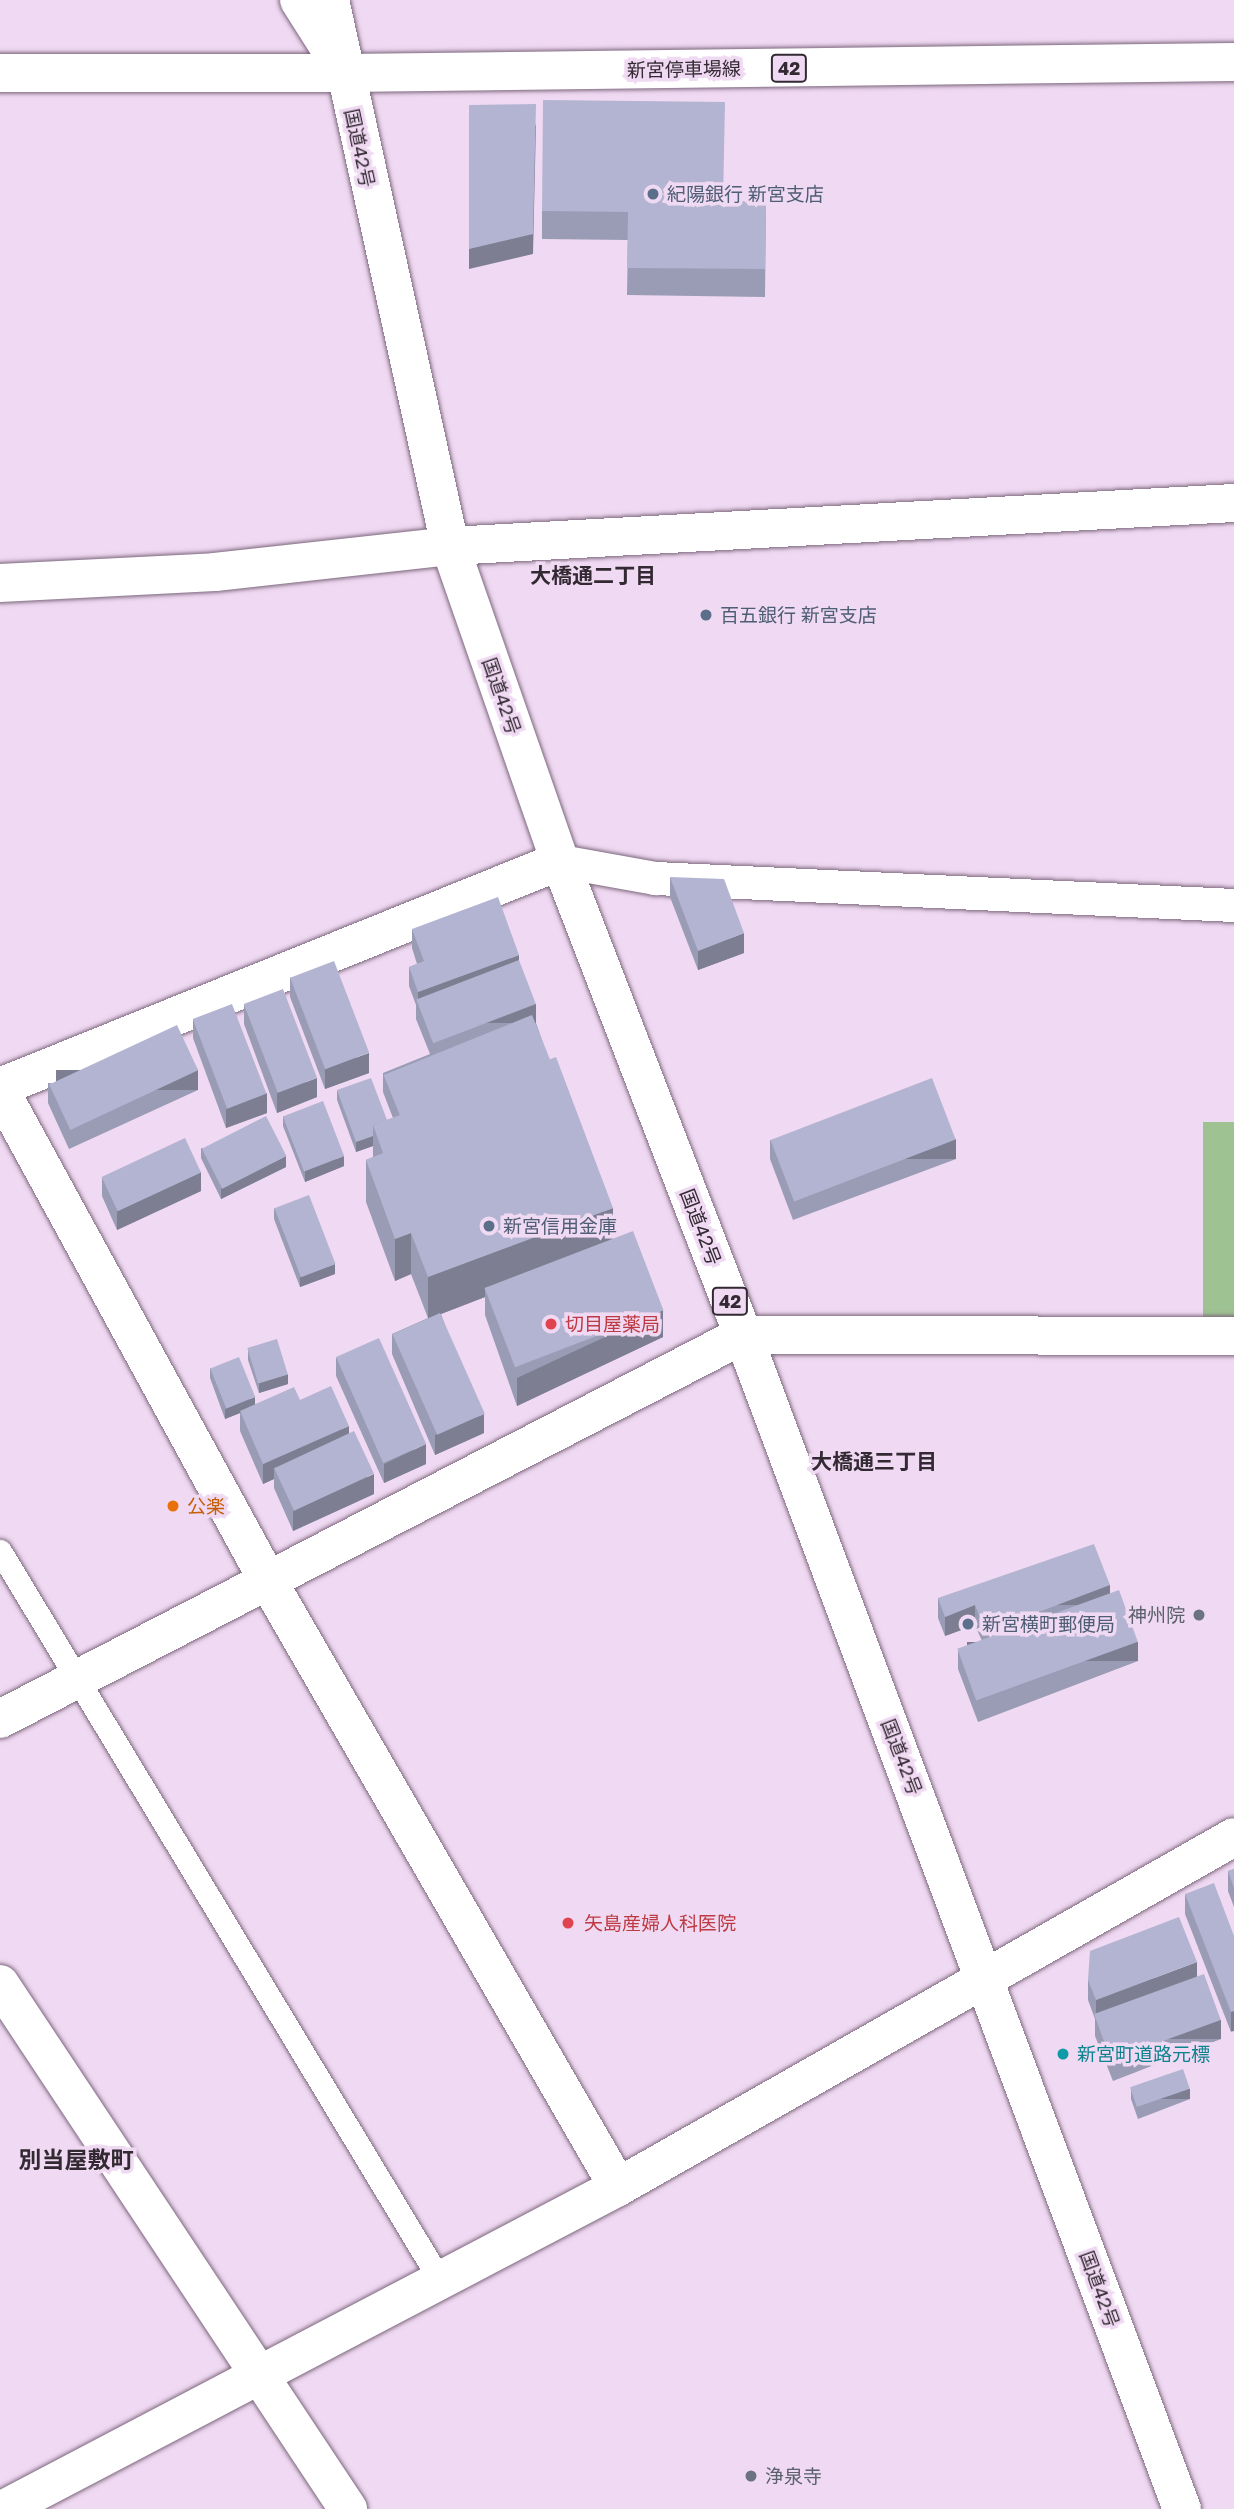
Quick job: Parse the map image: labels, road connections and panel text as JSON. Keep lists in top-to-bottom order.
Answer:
{
  "streets": {
    "main road": ["42", "新宮停車場線", "国道42号"]
  },
  "crossings": [
    ["新宮停車場線", "国道42号"]
  ],
  "districts": ["大橋通二丁目", "大橋通三丁目", "別当屋敷町"],
  "places": [
    "紀陽銀行 新宮支店",
    "百五銀行 新宮支店",
    "新宮信用金庫",
    "切目屋薬局",
    "公楽",
    "神州院",
    "新宮横町郵便局",
    "矢島産婦人科医院",
    "新宮町道路元標",
    "浄泉寺"
  ]
}
